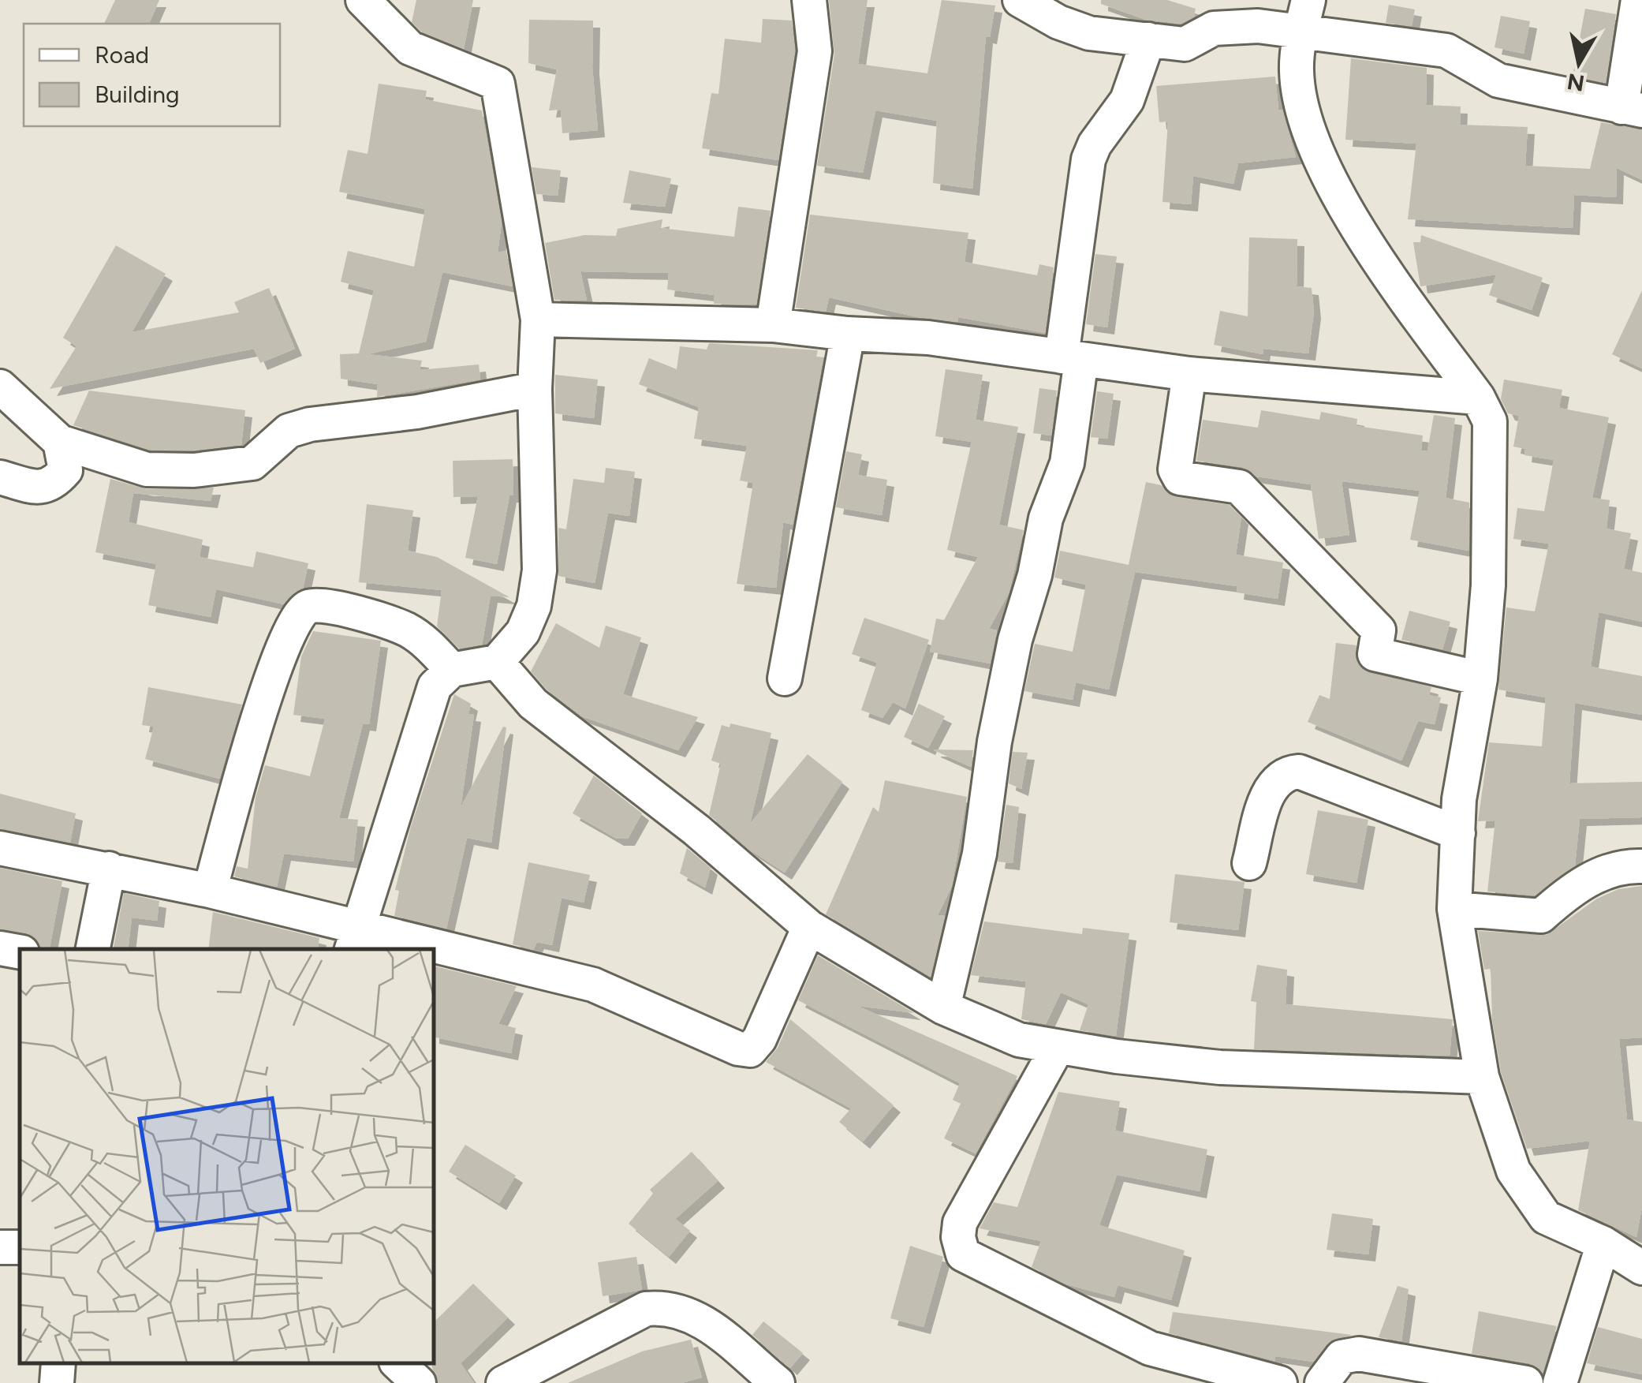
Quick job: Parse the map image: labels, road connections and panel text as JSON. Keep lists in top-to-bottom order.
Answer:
{
  "legend": ["Road", "Building"],
  "north": "bottom"
}
